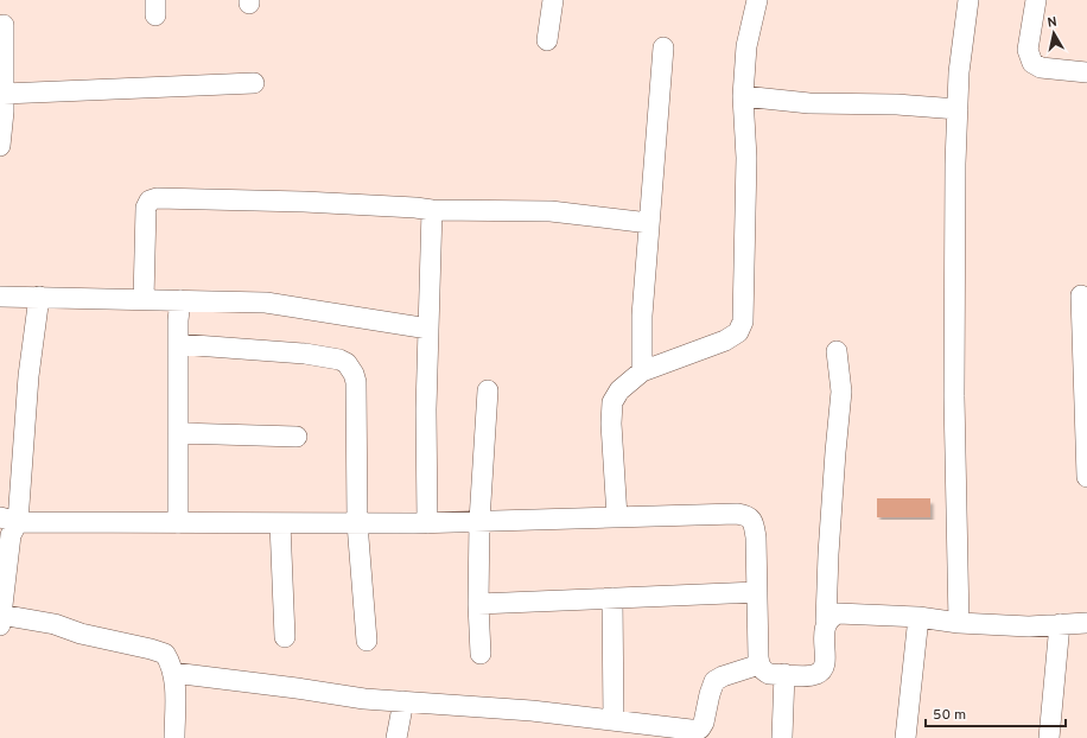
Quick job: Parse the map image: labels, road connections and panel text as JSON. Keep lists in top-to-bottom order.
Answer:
{
  "scale_bar": "50 m",
  "north": "top"
}
